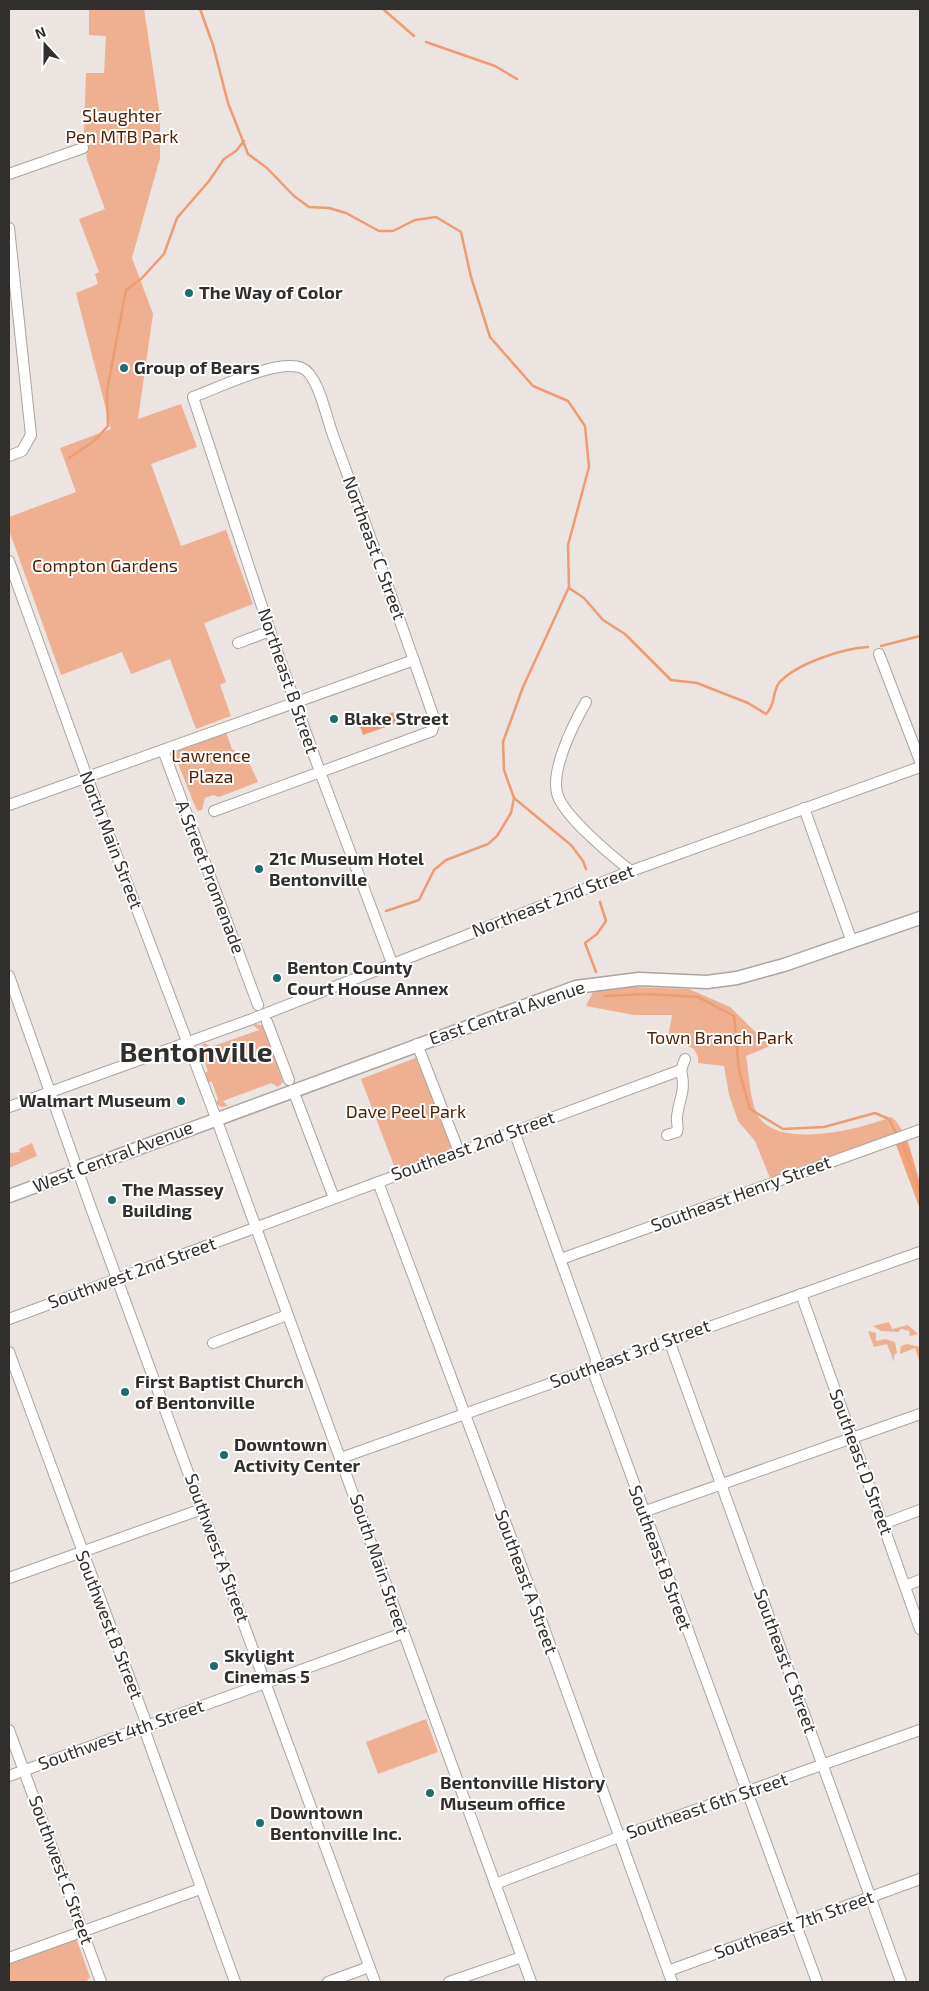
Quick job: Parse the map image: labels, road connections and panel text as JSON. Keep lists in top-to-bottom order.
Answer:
{
  "streets": {
    "main road": ["East Central Avenue", "West Central Avenue"],
    "street": [
      "Northeast C Street",
      "Northeast B Street",
      "North Main Street",
      "A Street Promenade",
      "Northeast 2nd Street",
      "Southeast 2nd Street",
      "Southeast Henry Street",
      "Southwest 2nd Street",
      "Southeast 3rd Street",
      "Southeast D Street",
      "Southwest A Street",
      "Southeast B Street",
      "South Main Street",
      "Southeast A Street",
      "Southwest B Street",
      "Southeast C Street",
      "Southwest 4th Street",
      "Southeast 6th Street",
      "Southwest C Street",
      "Southeast 7th Street"
    ]
  },
  "crossings": [
    ["Northeast C Street", "Northeast B Street"],
    ["Northeast B Street", "Northeast 2nd Street"],
    ["North Main Street", "Northeast 2nd Street"],
    ["North Main Street", "East Central Avenue"],
    ["North Main Street", "West Central Avenue"],
    ["North Main Street", "South Main Street"],
    ["Northeast 2nd Street", "Southwest A Street"],
    ["East Central Avenue", "West Central Avenue"],
    ["East Central Avenue", "South Main Street"],
    ["Southeast 2nd Street", "Southwest 2nd Street"],
    ["Southeast 2nd Street", "Southeast B Street"],
    ["Southeast 2nd Street", "South Main Street"],
    ["Southeast 2nd Street", "Southeast A Street"],
    ["West Central Avenue", "Southwest A Street"],
    ["West Central Avenue", "South Main Street"],
    ["Southeast Henry Street", "Southeast B Street"],
    ["Southwest 2nd Street", "Southwest A Street"],
    ["Southwest 2nd Street", "South Main Street"],
    ["Southeast 3rd Street", "Southeast D Street"],
    ["Southeast 3rd Street", "Southeast B Street"],
    ["Southeast 3rd Street", "South Main Street"],
    ["Southeast 3rd Street", "Southeast A Street"],
    ["Southeast 3rd Street", "Southeast C Street"],
    ["Southwest A Street", "Southwest 4th Street"],
    ["Southeast B Street", "Southeast 6th Street"],
    ["Southeast B Street", "Southeast 7th Street"],
    ["South Main Street", "Southwest 4th Street"],
    ["South Main Street", "Southeast 6th Street"],
    ["Southeast A Street", "Southeast 6th Street"],
    ["Southeast A Street", "Southeast 7th Street"],
    ["Southwest B Street", "Southwest 4th Street"],
    ["Southeast C Street", "Southeast 6th Street"],
    ["Southeast C Street", "Southeast 7th Street"],
    ["Southwest 4th Street", "Southwest C Street"]
  ],
  "districts": ["Bentonville"],
  "parks": [
    "Slaughter Pen MTB Park",
    "Compton Gardens",
    "Lawrence Plaza",
    "Town Branch Park",
    "Dave Peel Park"
  ],
  "places": [
    "The Way of Color",
    "Group of Bears",
    "Blake Street",
    "21c Museum Hotel Bentonville",
    "Benton County Court House Annex",
    "Walmart Museum",
    "The Massey Building",
    "First Baptist Church of Bentonville",
    "Downtown Activity Center",
    "Skylight Cinemas 5",
    "Bentonville History Museum office",
    "Downtown Bentonville Inc."
  ],
  "north": "top"
}
